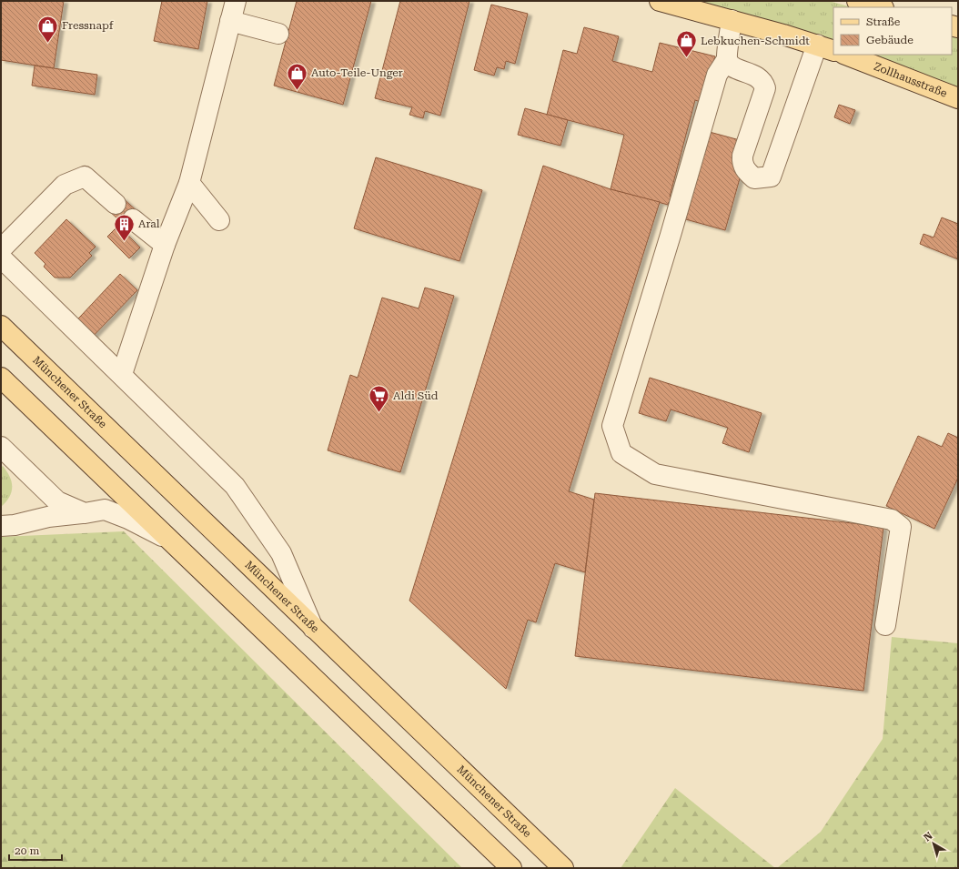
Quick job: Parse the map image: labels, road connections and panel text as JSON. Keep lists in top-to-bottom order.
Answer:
{
  "streets": {
    "main road": ["Zollhausstraße", "Münchener Straße"]
  },
  "places": {
    "shop": ["Fressnapf", "Lebkuchen-Schmidt", "Auto-Teile-Unger"],
    "building": ["Aral"],
    "supermarket": ["Aldi Süd"]
  },
  "legend": ["Straße", "Gebäude"],
  "scale_bar": "20 m",
  "north": "top left"
}
